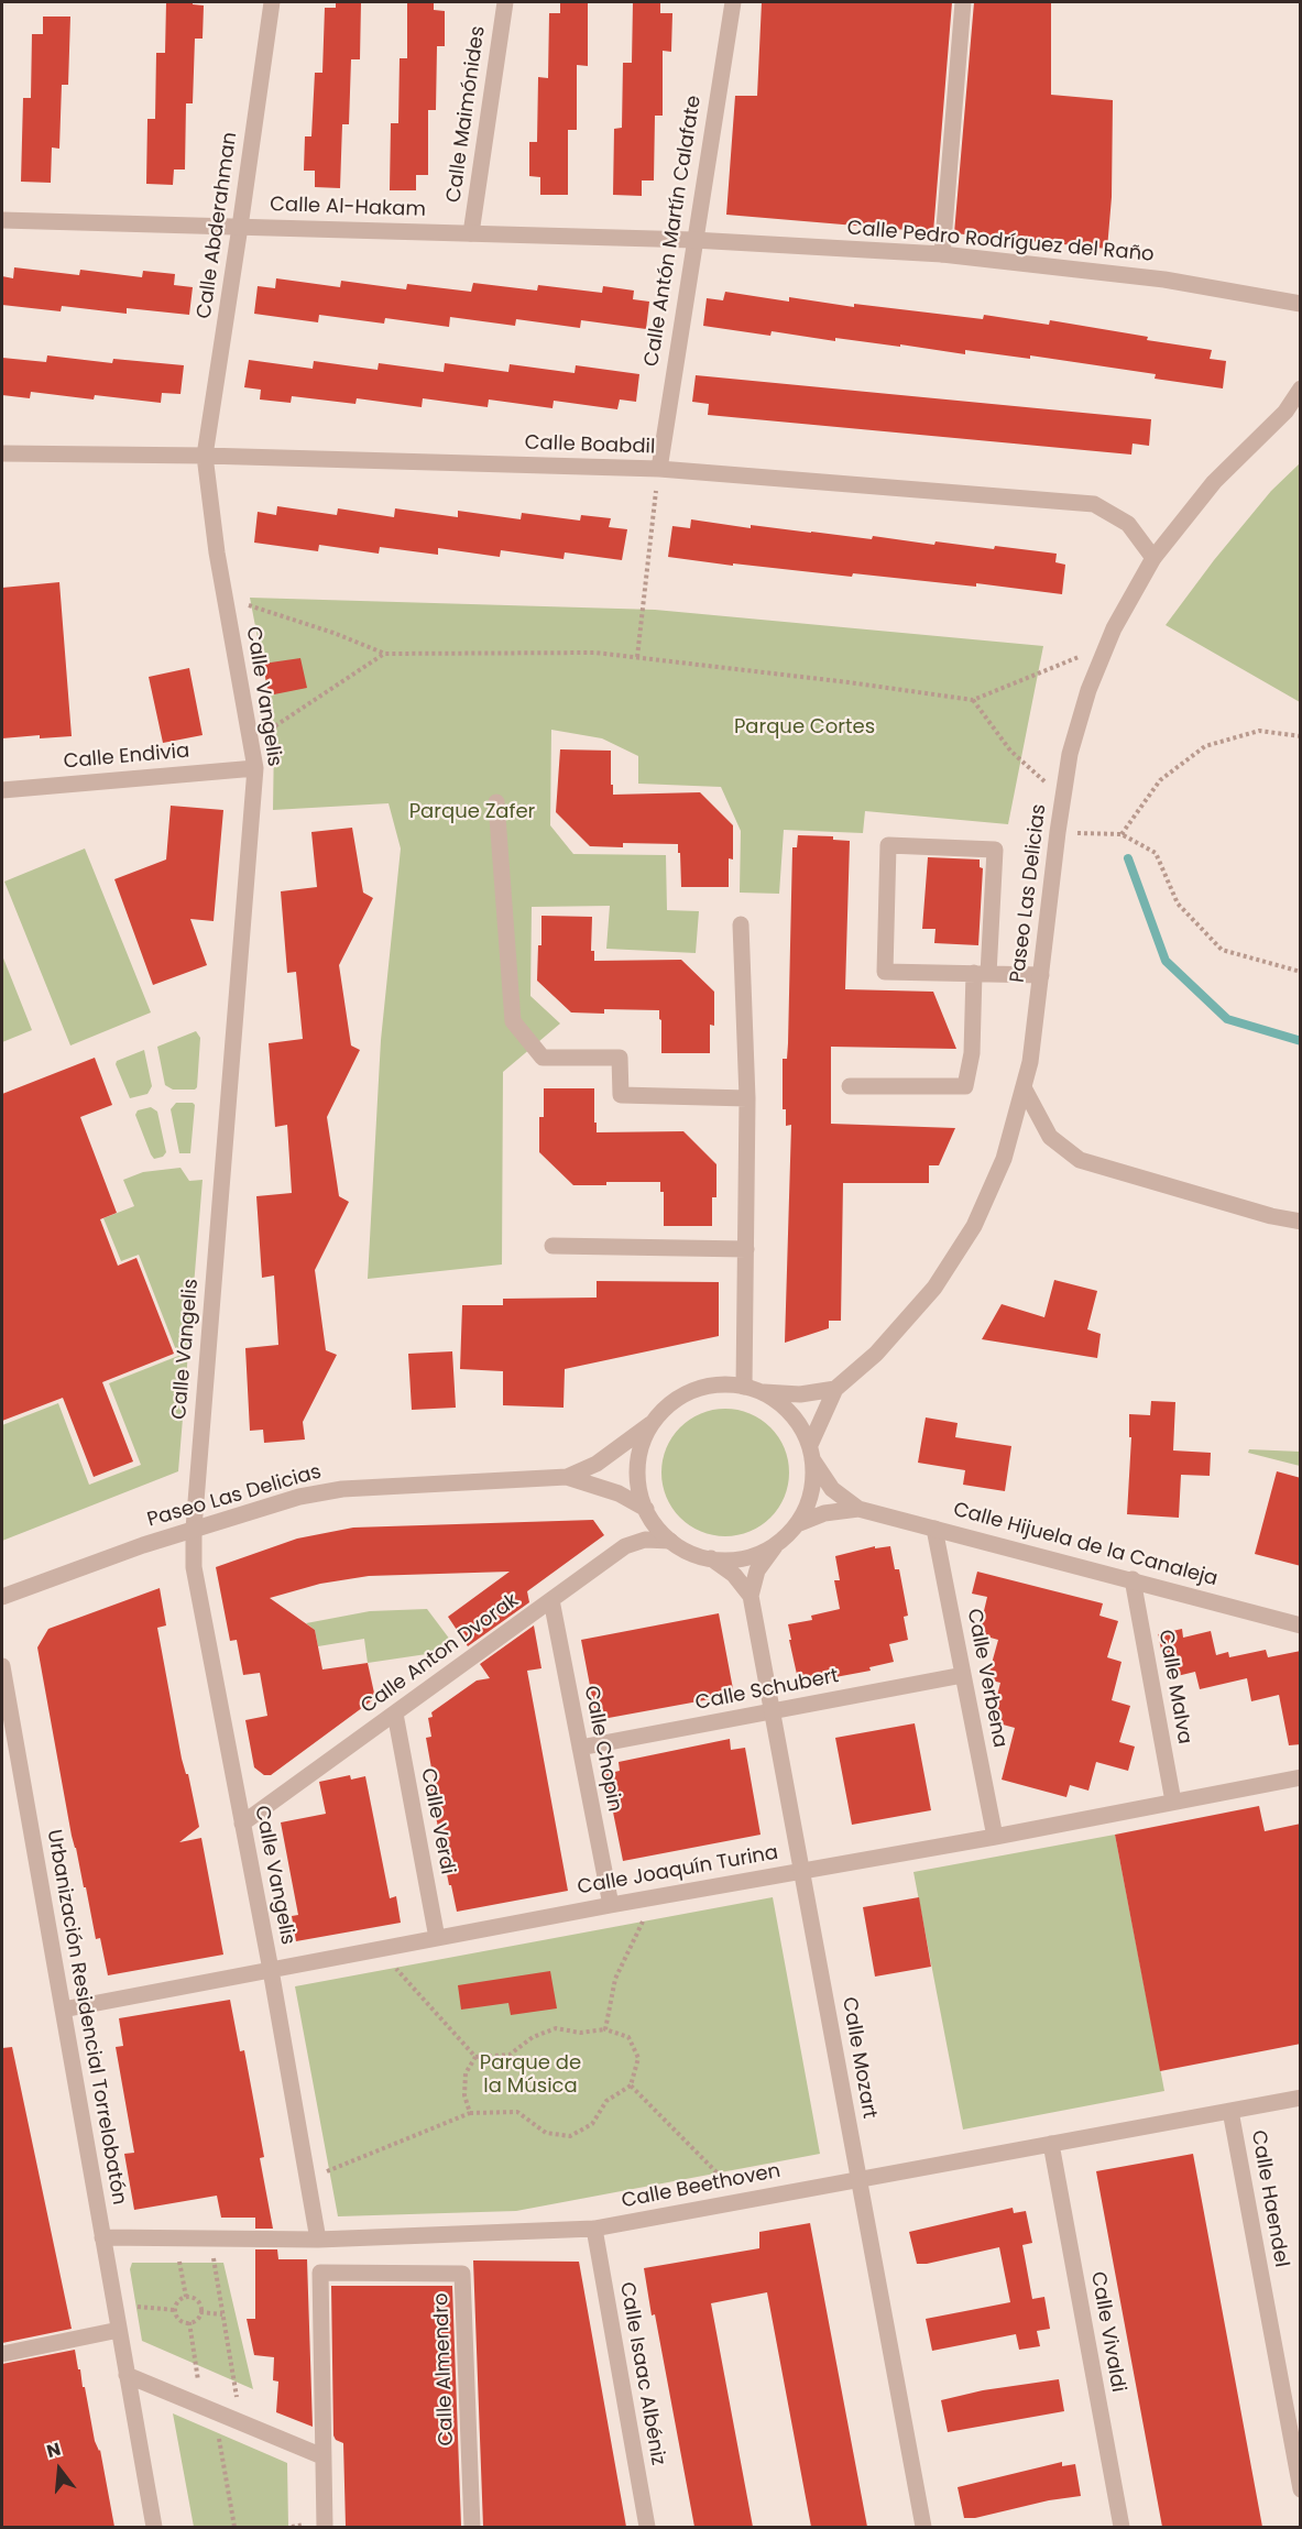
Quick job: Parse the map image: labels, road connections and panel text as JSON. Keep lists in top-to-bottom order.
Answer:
{
  "streets": {
    "street": [
      "Calle Maimónides",
      "Calle Al-Hakam",
      "Calle Abderahman",
      "Calle Antón Martín Calafate",
      "Calle Pedro Rodríguez del Raño",
      "Calle Boabdil",
      "Calle Vangelis",
      "Calle Endivia",
      "Paseo Las Delicias",
      "Calle Hijuela de la Canaleja",
      "Calle Anton Dvorak",
      "Calle Verbena",
      "Calle Malva",
      "Calle Schubert",
      "Calle Chopin",
      "Calle Verdi",
      "Calle Joaquín Turina",
      "Urbanización Residencial Torrelobatón",
      "Calle Mozart",
      "Calle Beethoven",
      "Calle Haendel",
      "Calle Vivaldi",
      "Calle Almendro",
      "Calle Isaac Albéniz"
    ]
  },
  "crossings": [
    ["Calle Maimónides", "Calle Al-Hakam"],
    ["Calle Al-Hakam", "Calle Abderahman"],
    ["Calle Al-Hakam", "Calle Antón Martín Calafate"],
    ["Calle Al-Hakam", "Calle Pedro Rodríguez del Raño"],
    ["Calle Abderahman", "Calle Boabdil"],
    ["Calle Abderahman", "Calle Vangelis"],
    ["Calle Antón Martín Calafate", "Calle Pedro Rodríguez del Raño"],
    ["Calle Antón Martín Calafate", "Calle Boabdil"],
    ["Calle Boabdil", "Calle Vangelis"],
    ["Calle Boabdil", "Paseo Las Delicias"],
    ["Calle Vangelis", "Calle Endivia"],
    ["Calle Vangelis", "Paseo Las Delicias"],
    ["Calle Vangelis", "Calle Anton Dvorak"],
    ["Calle Vangelis", "Calle Joaquín Turina"],
    ["Calle Vangelis", "Calle Beethoven"],
    ["Paseo Las Delicias", "Calle Hijuela de la Canaleja"],
    ["Paseo Las Delicias", "Calle Anton Dvorak"],
    ["Paseo Las Delicias", "Calle Mozart"],
    ["Calle Hijuela de la Canaleja", "Calle Anton Dvorak"],
    ["Calle Hijuela de la Canaleja", "Calle Verbena"],
    ["Calle Hijuela de la Canaleja", "Calle Malva"],
    ["Calle Hijuela de la Canaleja", "Calle Mozart"],
    ["Calle Anton Dvorak", "Calle Chopin"],
    ["Calle Anton Dvorak", "Calle Verdi"],
    ["Calle Anton Dvorak", "Calle Mozart"],
    ["Calle Verbena", "Calle Schubert"],
    ["Calle Verbena", "Calle Joaquín Turina"],
    ["Calle Malva", "Calle Joaquín Turina"],
    ["Calle Schubert", "Calle Chopin"],
    ["Calle Schubert", "Calle Mozart"],
    ["Calle Chopin", "Calle Joaquín Turina"],
    ["Calle Verdi", "Calle Joaquín Turina"],
    ["Calle Joaquín Turina", "Urbanización Residencial Torrelobatón"],
    ["Calle Joaquín Turina", "Calle Mozart"],
    ["Urbanización Residencial Torrelobatón", "Calle Beethoven"],
    ["Calle Mozart", "Calle Beethoven"],
    ["Calle Beethoven", "Calle Haendel"],
    ["Calle Beethoven", "Calle Vivaldi"],
    ["Calle Beethoven", "Calle Isaac Albéniz"]
  ],
  "parks": ["Parque Cortes", "Parque Zafer", "Parque de la Música"],
  "north": "top"
}
